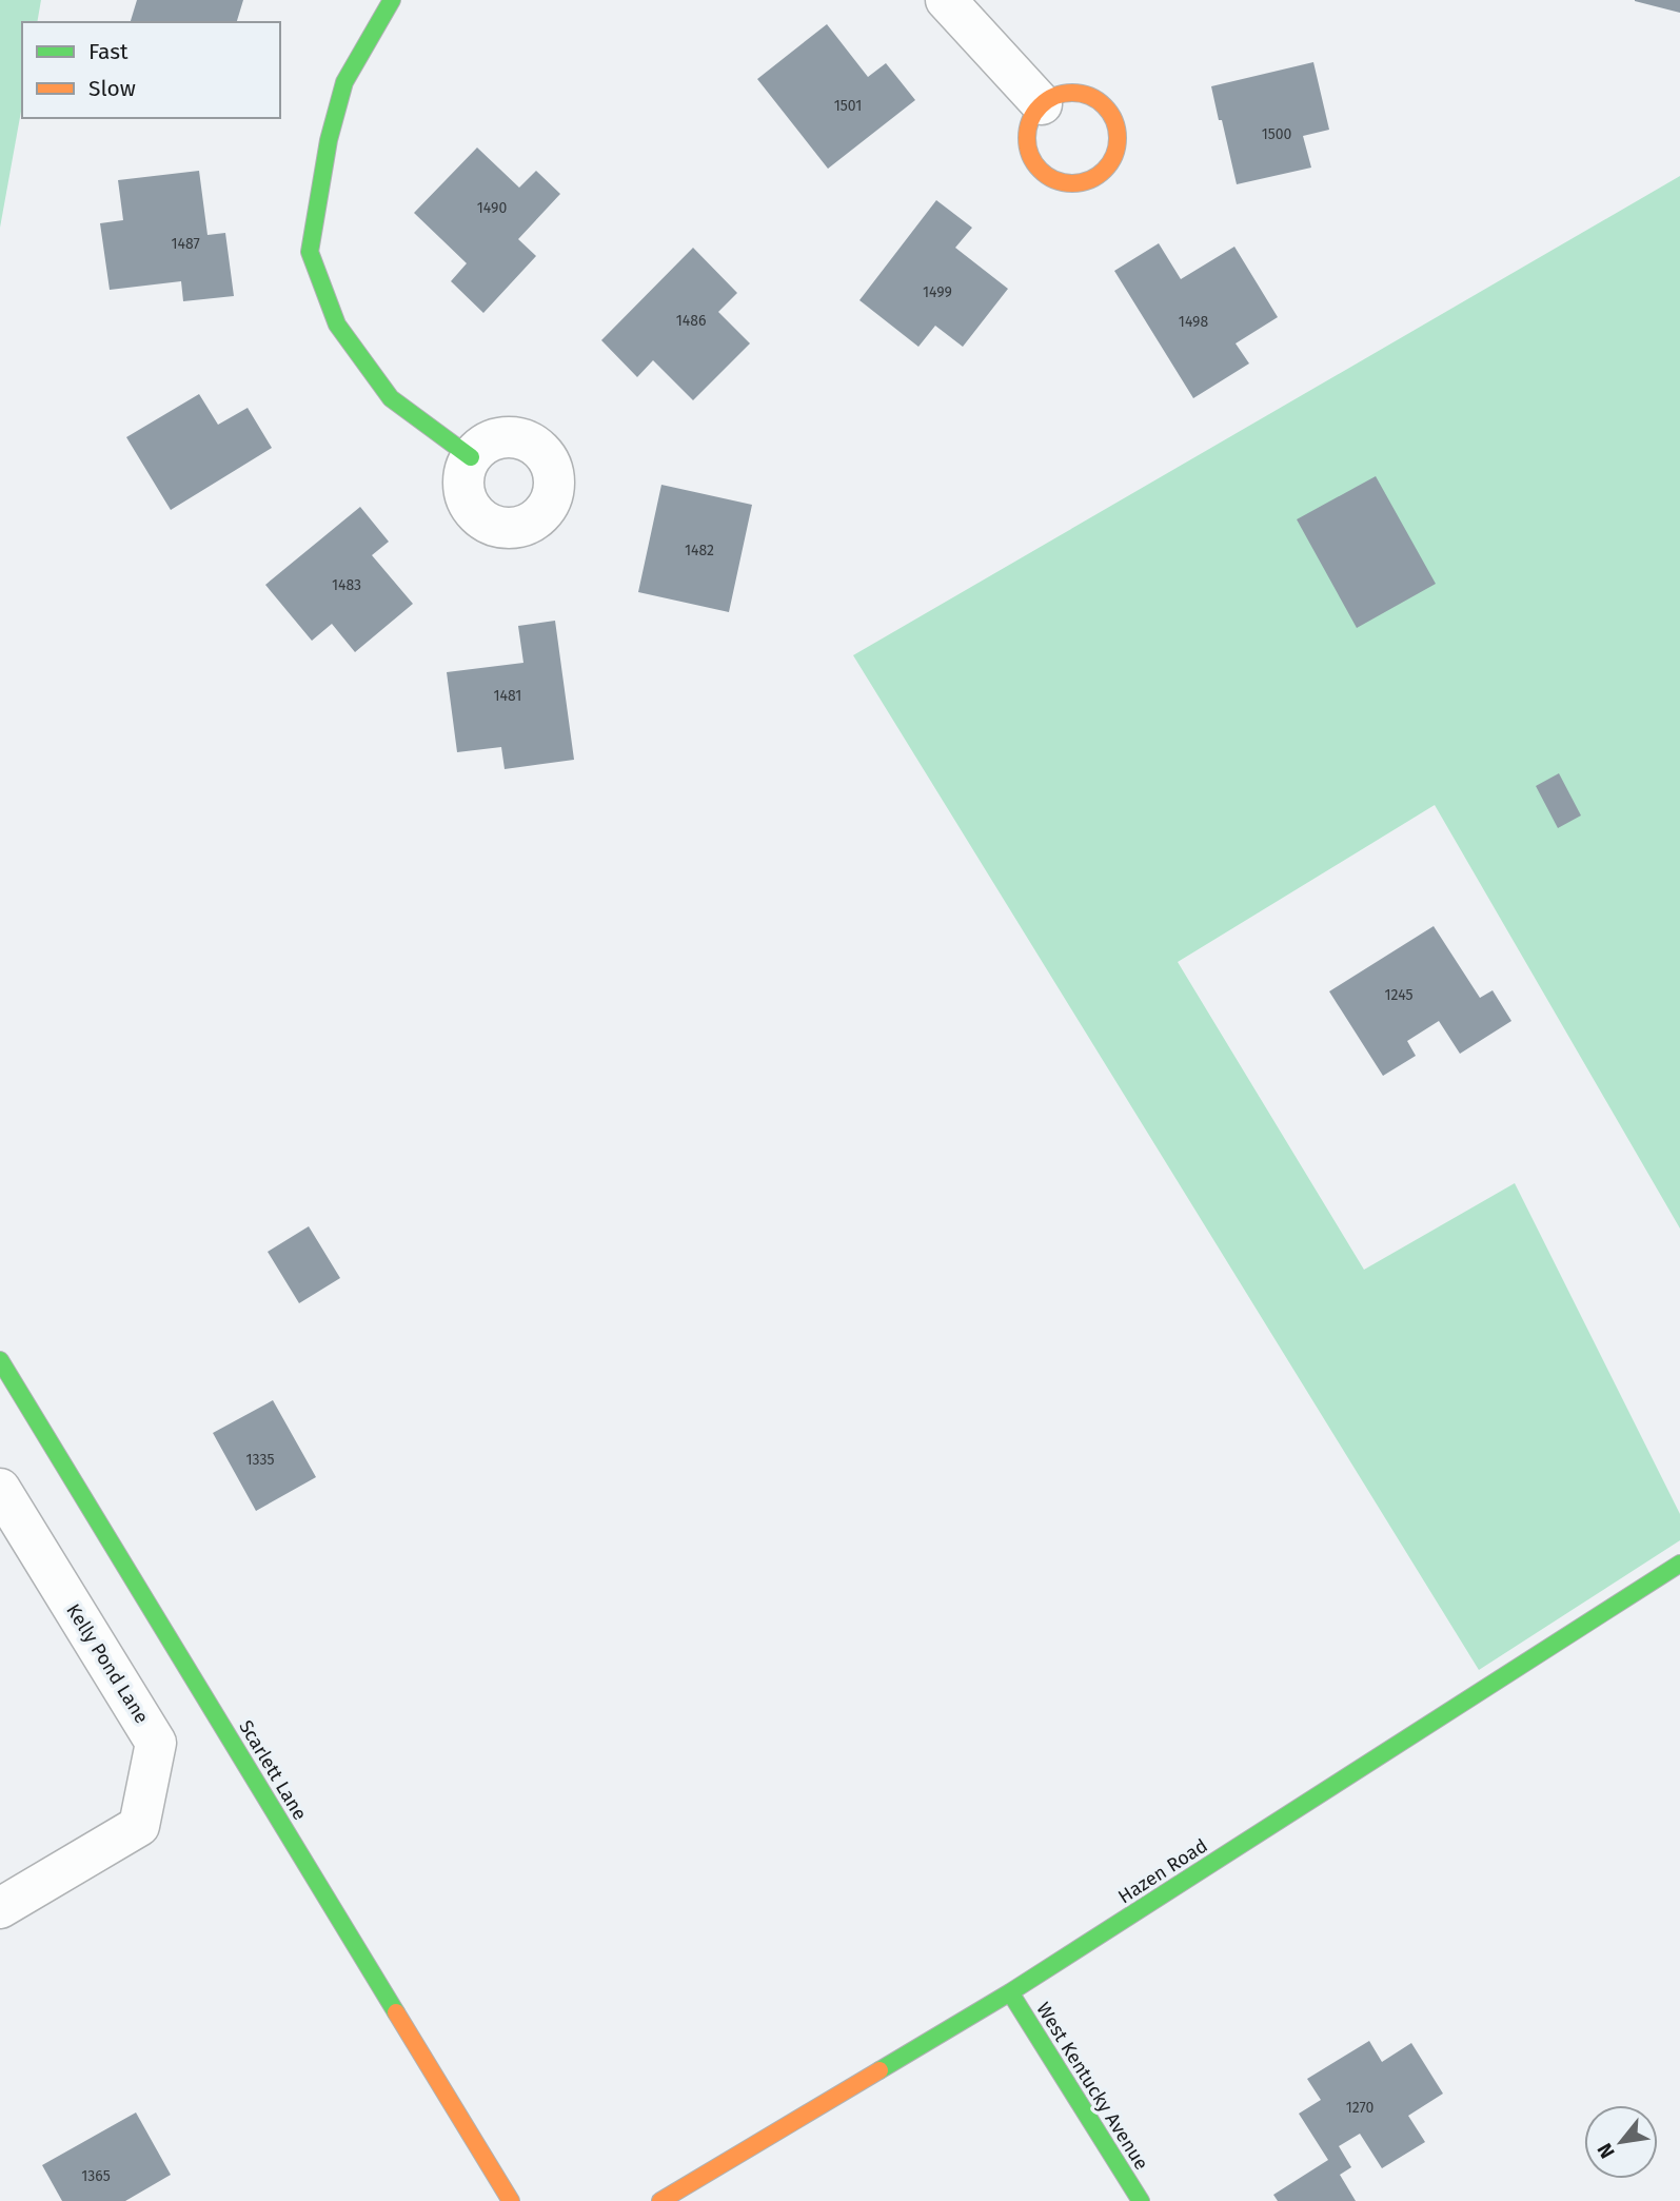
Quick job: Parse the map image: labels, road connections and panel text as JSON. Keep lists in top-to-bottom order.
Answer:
{
  "streets": {
    "street": [
      "Kelly Pond Lane",
      "Scarlett Lane",
      "Hazen Road",
      "West Kentucky Avenue"
    ]
  },
  "crossings": [
    ["Hazen Road", "West Kentucky Avenue"]
  ],
  "house_numbers": [
    "1501",
    "1500",
    "1490",
    "1487",
    "1499",
    "1486",
    "1498",
    "1482",
    "1483",
    "1481",
    "1245",
    "1335",
    "1270",
    "1365"
  ],
  "legend": ["Fast", "Slow"],
  "north": "bottom left"
}
